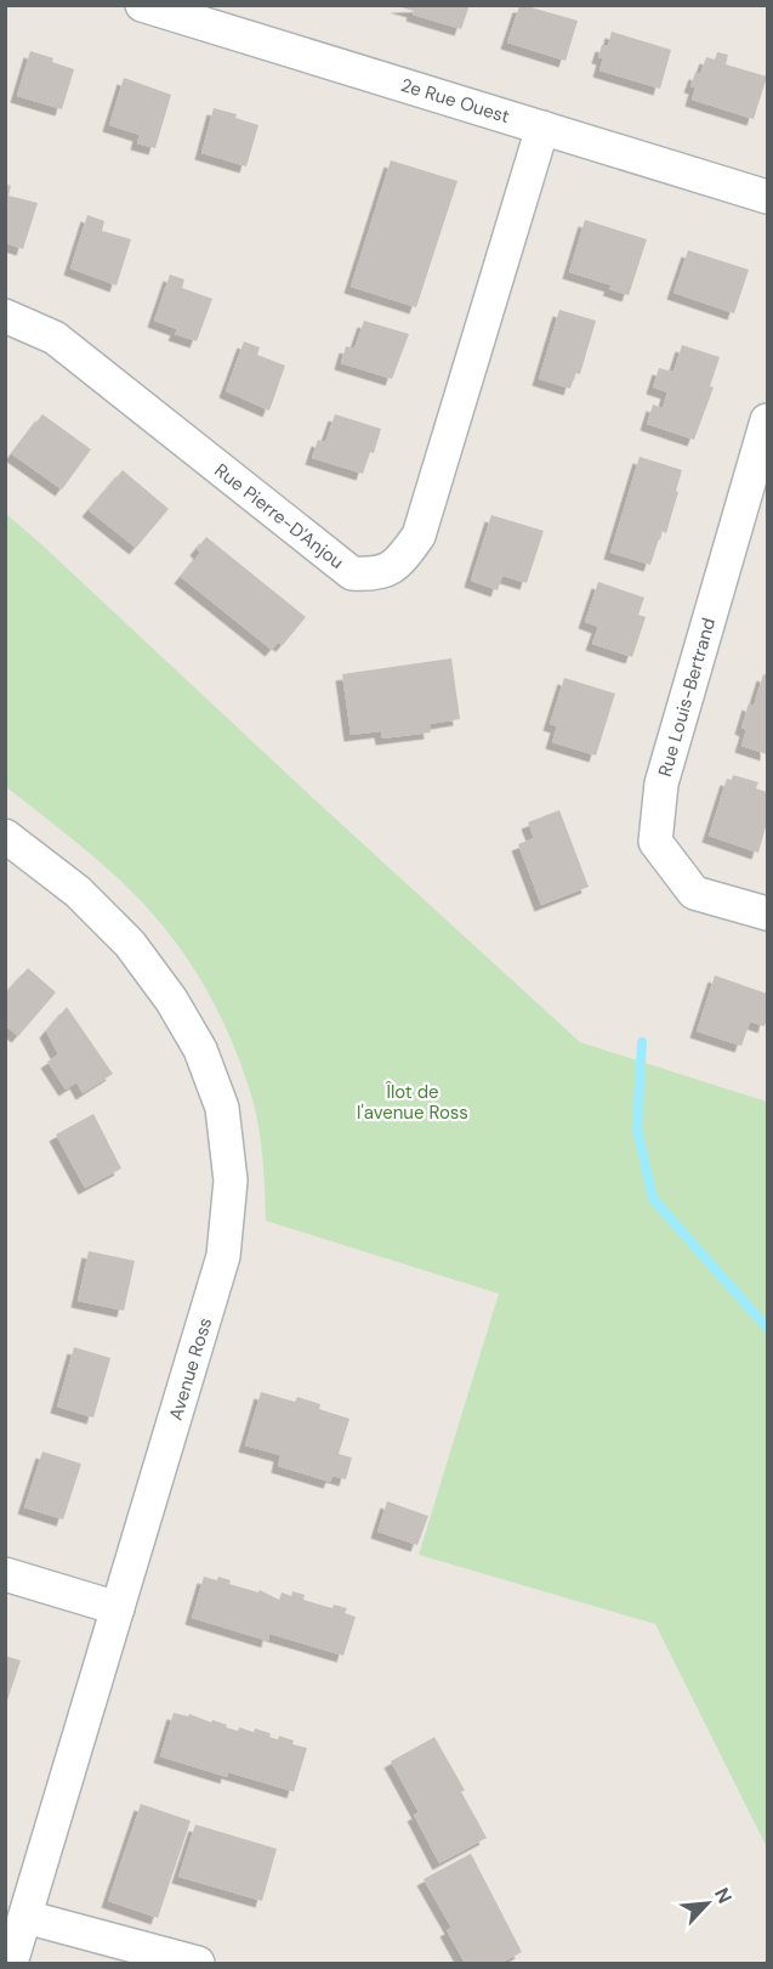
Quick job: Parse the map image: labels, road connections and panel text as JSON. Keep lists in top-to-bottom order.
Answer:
{
  "streets": {
    "street": [
      "2e Rue Ouest",
      "Rue Pierre-D'Anjou",
      "Rue Louis-Bertrand",
      "Avenue Ross"
    ]
  },
  "crossings": [
    ["2e Rue Ouest", "Rue Pierre-D'Anjou"]
  ],
  "parks": ["Îlot de l'avenue Ross"],
  "north": "top right"
}
